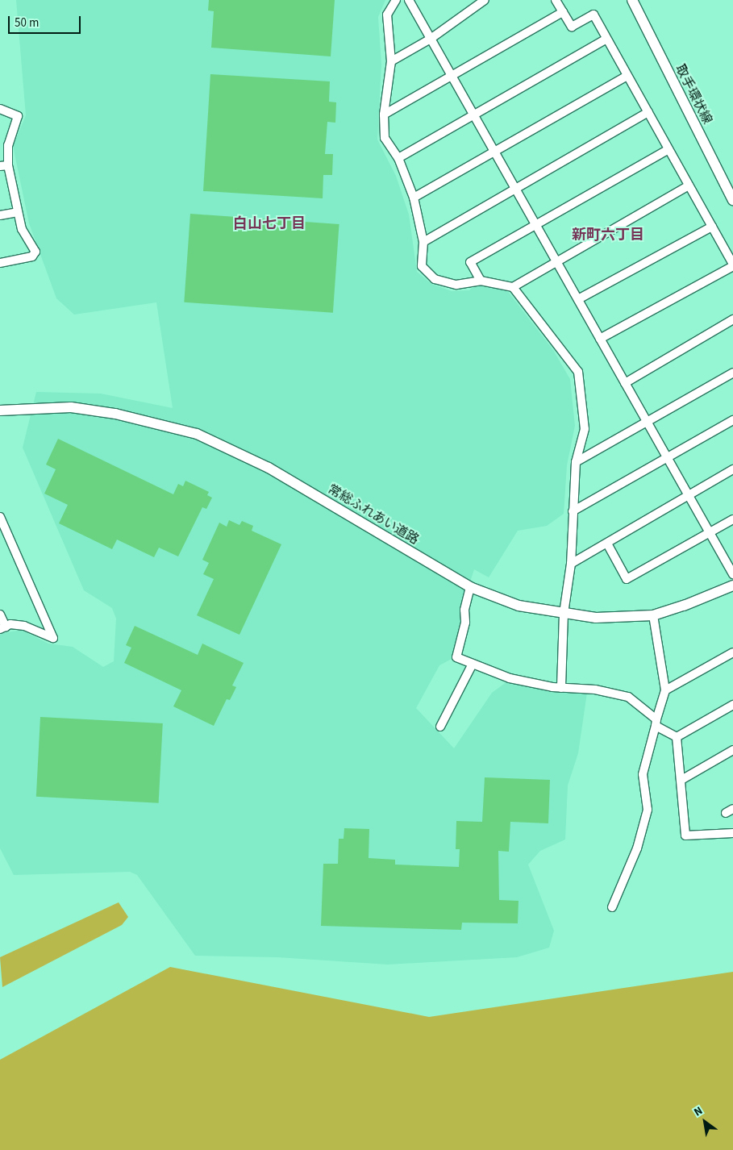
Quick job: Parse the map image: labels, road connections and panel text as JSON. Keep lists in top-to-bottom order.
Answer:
{
  "streets": {
    "street": ["取手環状線", "常総ふれあい道路"]
  },
  "districts": ["白山七丁目", "新町六丁目"],
  "scale_bar": "50 m",
  "north": "top left"
}
